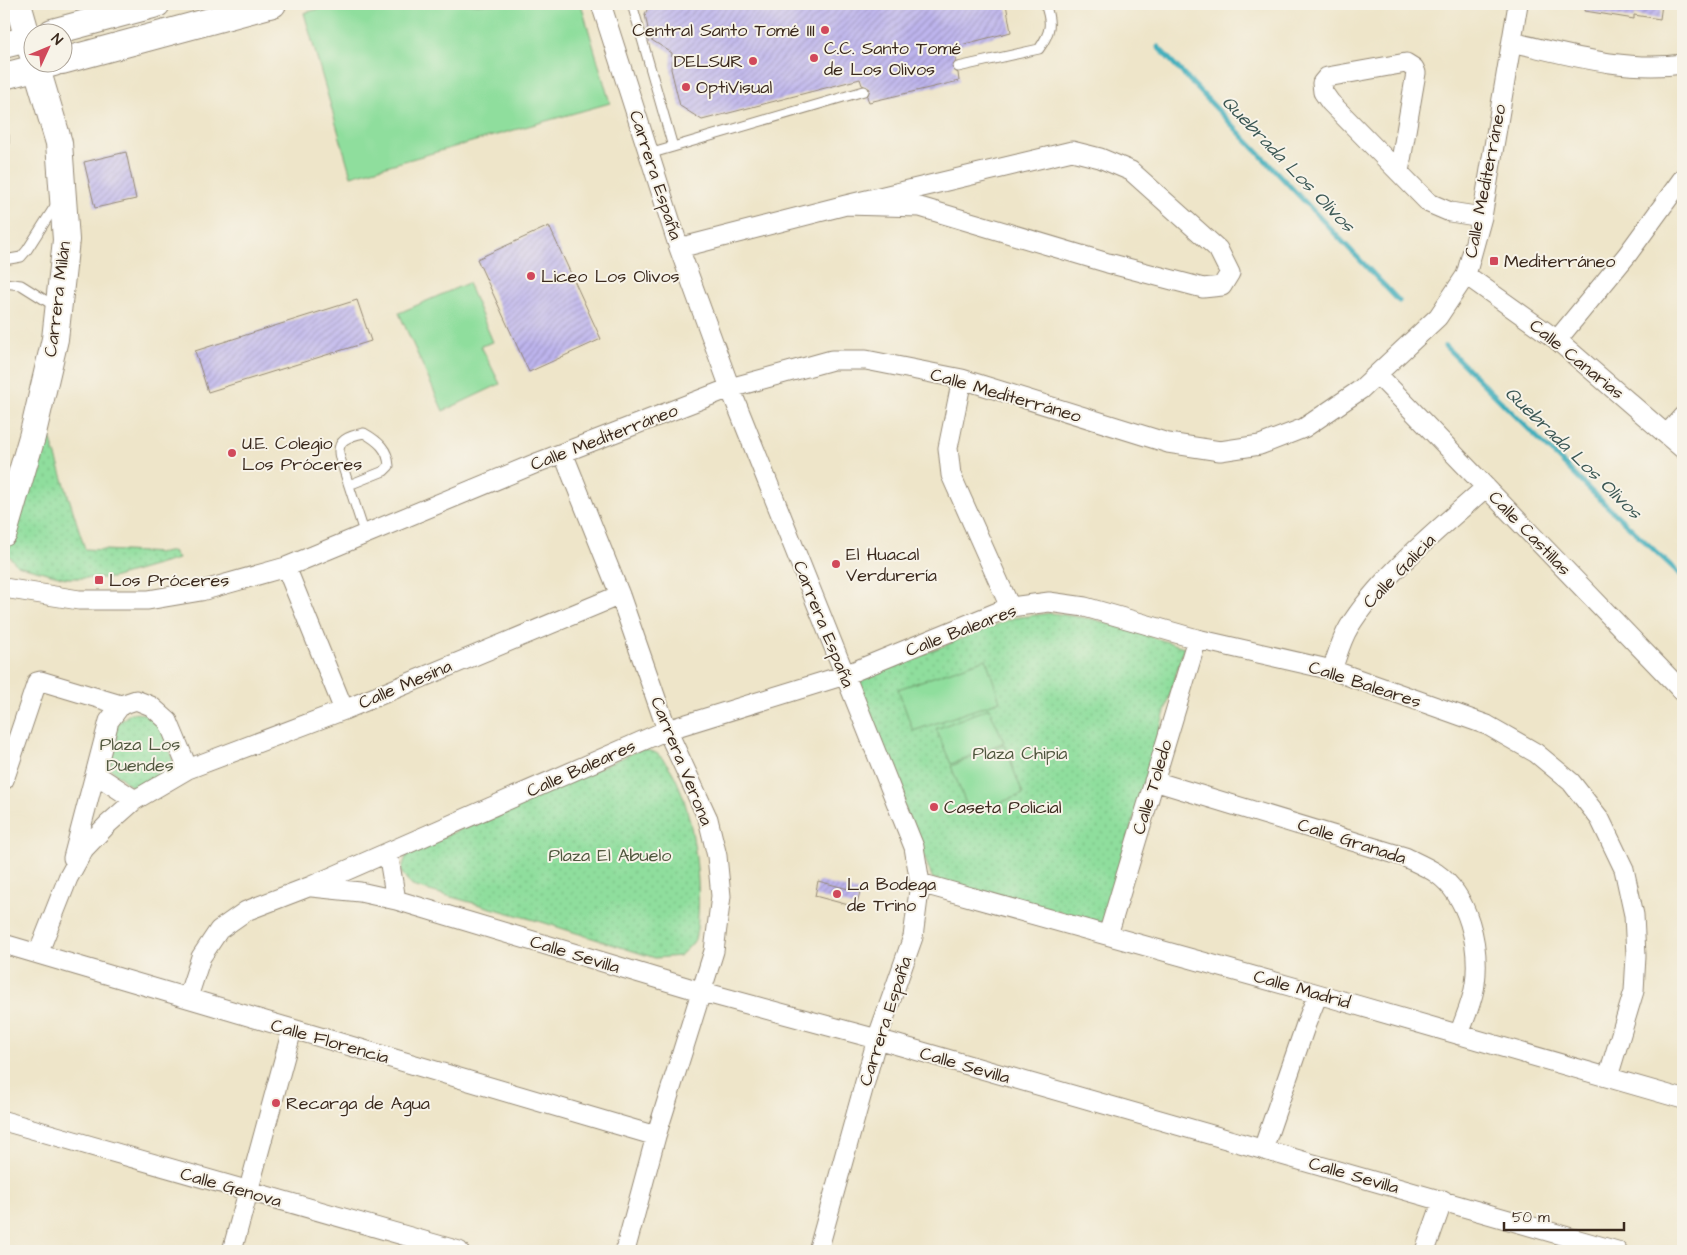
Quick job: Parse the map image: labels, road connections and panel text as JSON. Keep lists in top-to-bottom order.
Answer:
{
  "streets": {
    "street": [
      "Carrera España",
      "Calle Mediterráneo",
      "Carrera Milán",
      "Calle Canarias",
      "Calle Castillas",
      "Calle Galicia",
      "Calle Baleares",
      "Calle Mesina",
      "Carrera Verona",
      "Calle Toledo",
      "Calle Granada",
      "Calle Sevilla",
      "Calle Madrid",
      "Calle Florencia",
      "Calle Genova"
    ]
  },
  "crossings": [
    ["Carrera España", "Calle Mediterráneo"],
    ["Carrera España", "Calle Baleares"],
    ["Carrera España", "Calle Sevilla"],
    ["Carrera España", "Calle Madrid"],
    ["Calle Mediterráneo", "Calle Canarias"],
    ["Calle Mediterráneo", "Calle Castillas"],
    ["Calle Mediterráneo", "Carrera Verona"],
    ["Calle Castillas", "Calle Galicia"],
    ["Calle Galicia", "Calle Baleares"],
    ["Calle Baleares", "Carrera Verona"],
    ["Calle Baleares", "Calle Toledo"],
    ["Calle Baleares", "Calle Sevilla"],
    ["Calle Baleares", "Calle Madrid"],
    ["Calle Baleares", "Calle Florencia"],
    ["Calle Mesina", "Carrera Verona"],
    ["Calle Mesina", "Calle Florencia"],
    ["Carrera Verona", "Calle Sevilla"],
    ["Carrera Verona", "Calle Florencia"],
    ["Calle Toledo", "Calle Granada"],
    ["Calle Toledo", "Calle Madrid"],
    ["Calle Granada", "Calle Madrid"]
  ],
  "water": ["Quebrada Los Olivos"],
  "parks": ["Plaza Los Duendes", "Plaza Chipia", "Plaza El Abuelo"],
  "places": {
    "other": [
      "Central Santo Tomé III",
      "C.C. Santo Tomé de Los Olivos",
      "DELSUR",
      "OptiVisual",
      "Liceo Los Olivos",
      "U.E. Colegio Los Próceres",
      "El Huacal Verdurería",
      "Caseta Policial",
      "La Bodega de Trino",
      "Recarga de Agua"
    ],
    "transit": ["Mediterráneo", "Los Próceres"]
  },
  "scale_bar": "50 m",
  "north": "top right"
}
